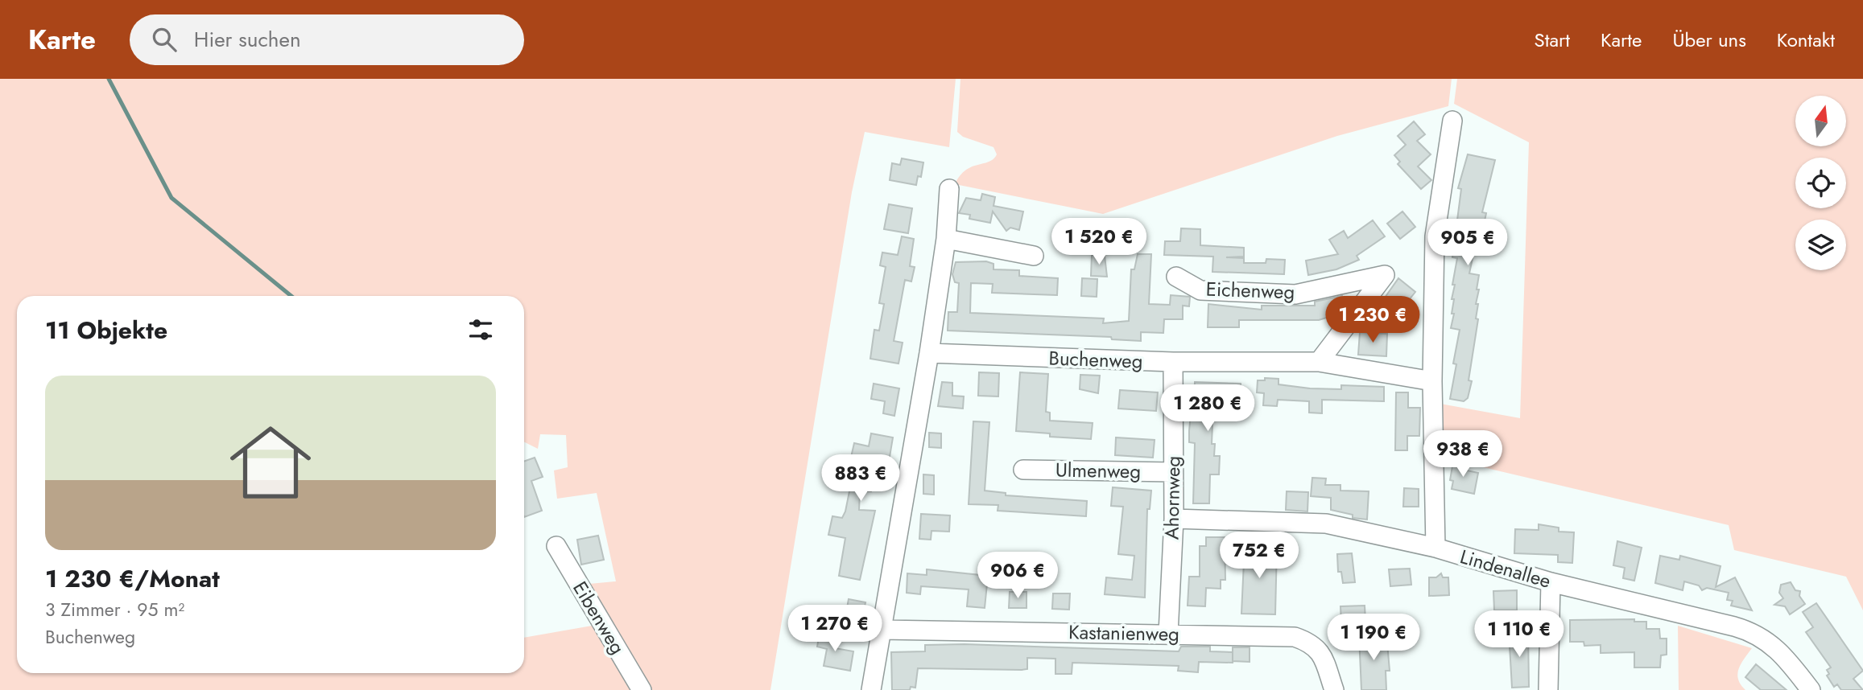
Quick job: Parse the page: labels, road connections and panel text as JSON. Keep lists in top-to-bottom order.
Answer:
{
  "streets": {
    "street": [
      "Eichenweg",
      "Buchenweg",
      "Ulmenweg",
      "Ahornweg",
      "Lindenallee",
      "Eibenweg",
      "Kastanienweg"
    ]
  },
  "crossings": [
    ["Eichenweg", "Buchenweg"],
    ["Buchenweg", "Ahornweg"],
    ["Ulmenweg", "Ahornweg"],
    ["Ahornweg", "Lindenallee"],
    ["Ahornweg", "Kastanienweg"]
  ],
  "north": "top",
  "page": {
    "header": "Karte",
    "search": "Hier suchen",
    "nav": [
      "Start",
      "Karte",
      "Über uns",
      "Kontakt"
    ],
    "price": [
      "1 520 €",
      "905 €",
      "1 230 €",
      "1 280 €",
      "938 €",
      "883 €",
      "752 €",
      "906 €",
      "1 270 €",
      "1 110 €",
      "1 190 €"
    ],
    "heading": "11 Objekte",
    "list": [
      {
        "name": "1 230 €/Monat",
        "note": "3 Zimmer · 95 m² · Buchenweg"
      }
    ]
  }
}
